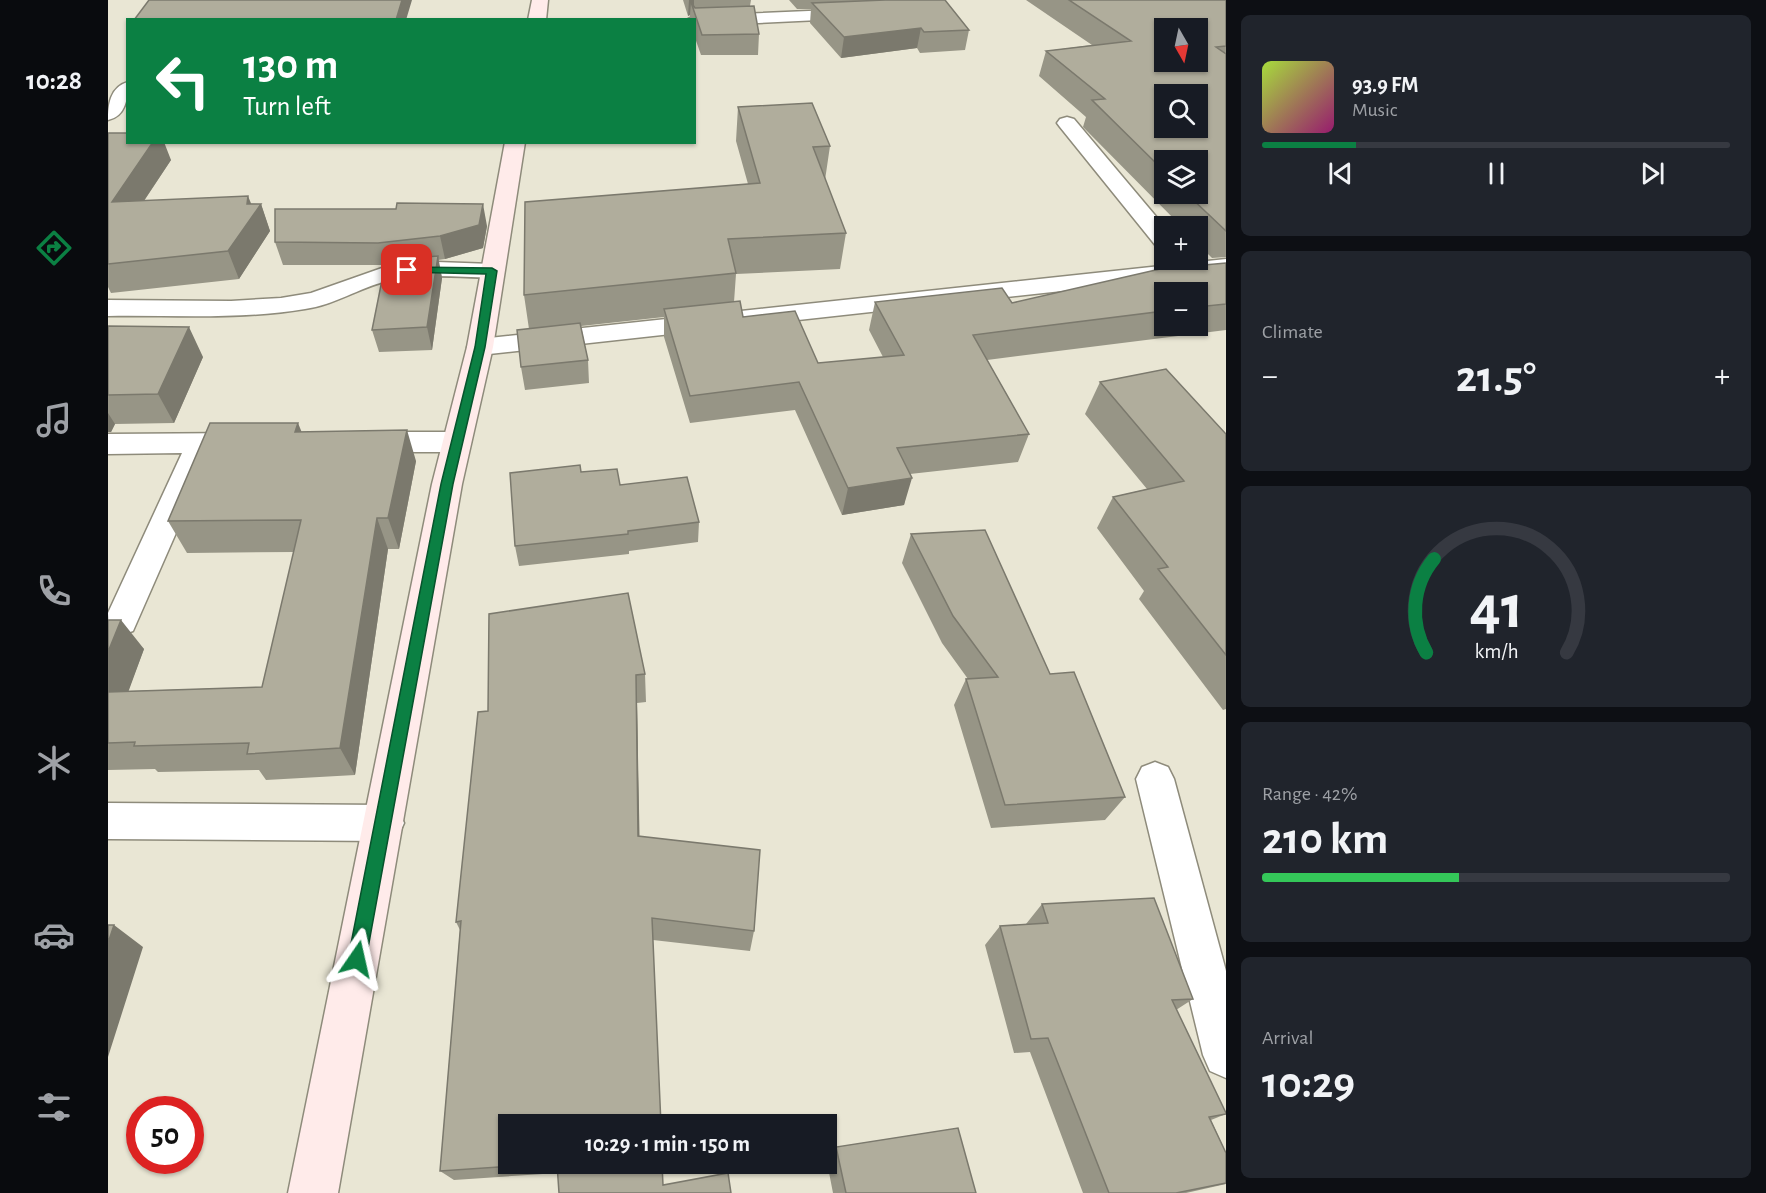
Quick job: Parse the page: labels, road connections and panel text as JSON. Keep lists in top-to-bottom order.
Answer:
{
  "north": "bottom",
  "page": {
    "tabs": "10:28",
    "map_buttons": ["+", "−"],
    "turn": ["130 m", "Turn left"],
    "song": ["93.9 FM", "Music"],
    "tile": [
      "Climate",
      ["Range · 42%", "210 km"],
      ["Arrival", "10:29"]
    ],
    "heat": ["−", "21.5°", "+"],
    "limit": "50",
    "trip": "10:29 · 1 min · 150 m",
    "gauge": ["41", "km/h"]
  }
}
